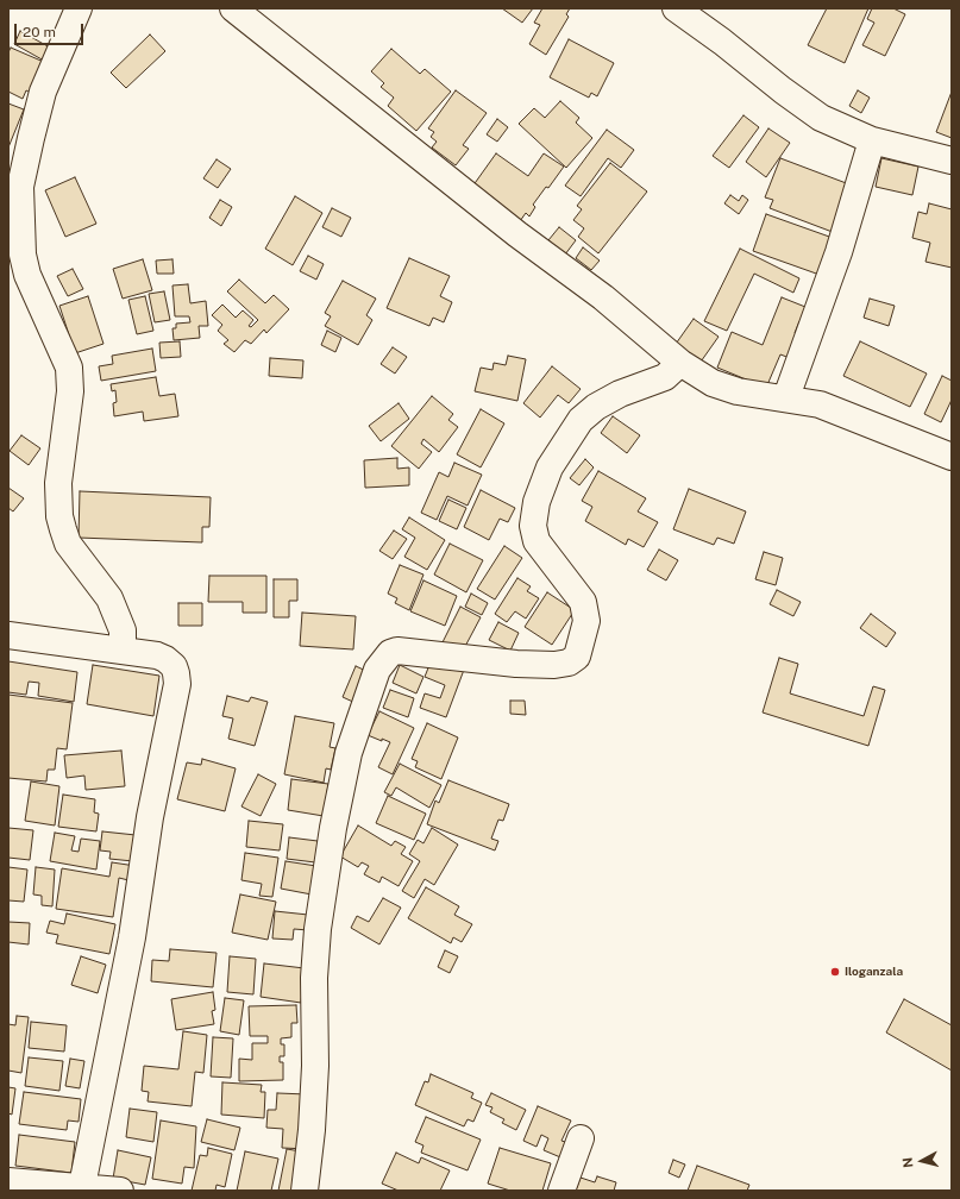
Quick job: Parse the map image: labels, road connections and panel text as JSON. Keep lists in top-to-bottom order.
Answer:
{
  "places": ["Iloganzala"],
  "scale_bar": "20 m",
  "north": "left"
}
